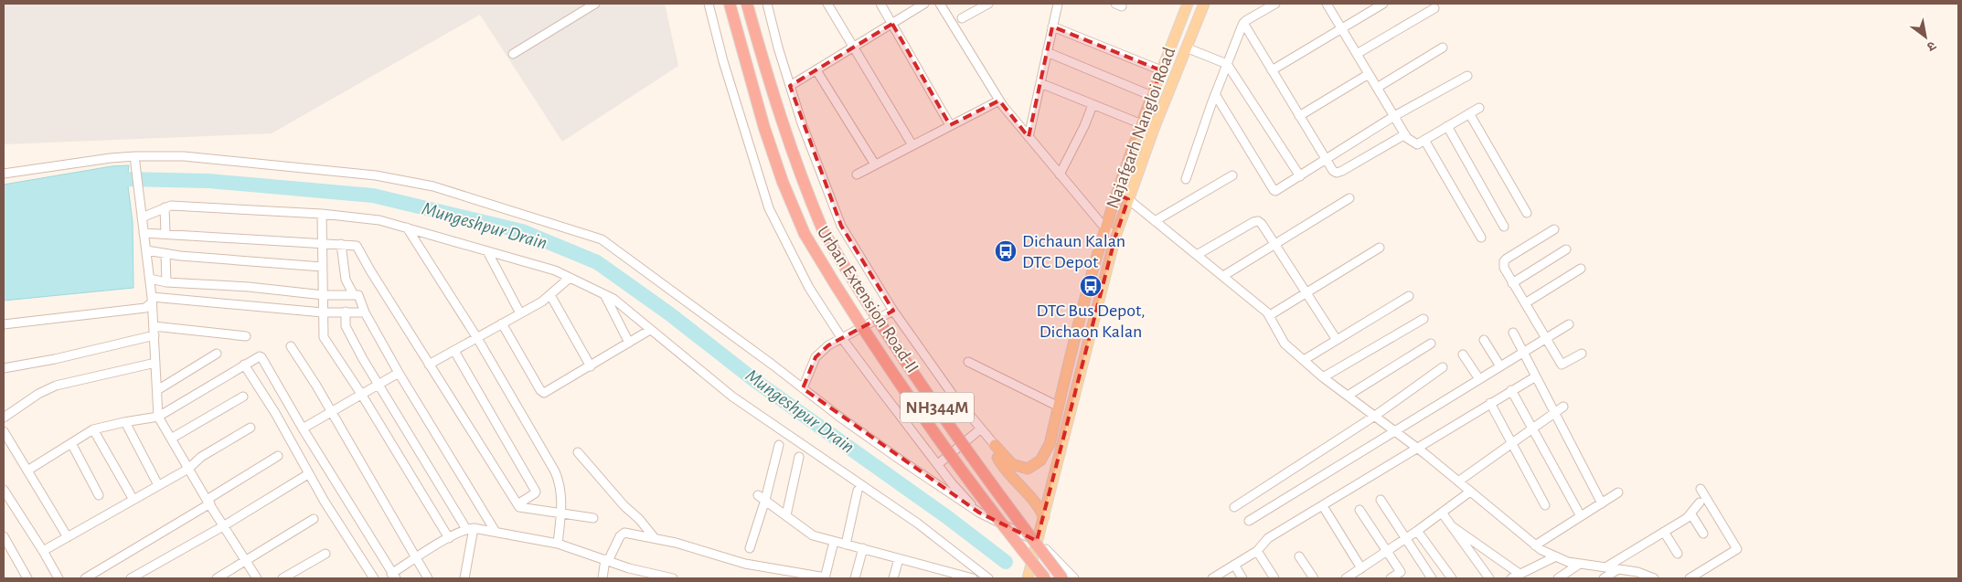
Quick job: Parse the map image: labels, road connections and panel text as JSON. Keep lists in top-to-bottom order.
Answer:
{
  "streets": {
    "highway": ["Urban Extension Road-II", "NH344M"],
    "main road": ["Najafgarh Nangloi Road"]
  },
  "water": ["Mungeshpur Drain"],
  "places": {
    "bus stop": ["Dichaun Kalan DTC Depot", "DTC Bus Depot, Dichaon Kalan"]
  },
  "north": "bottom right"
}
